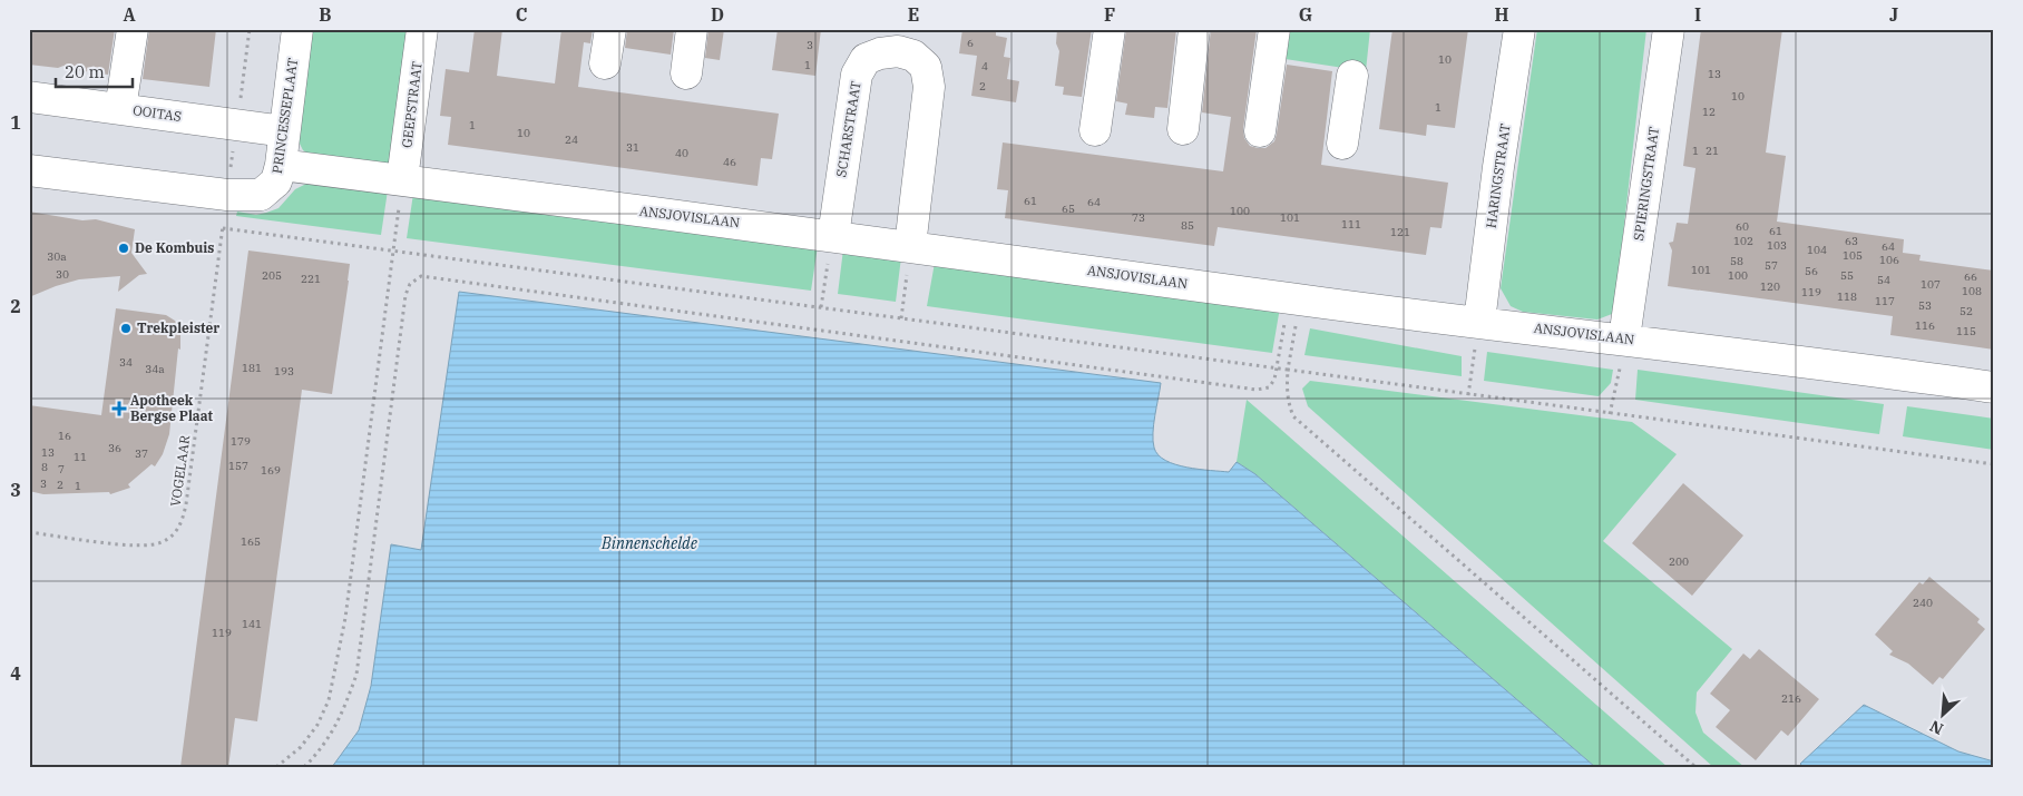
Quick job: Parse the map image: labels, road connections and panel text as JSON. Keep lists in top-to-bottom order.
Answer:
{
  "streets": {
    "street": [
      "GEEPSTRAAT",
      "OOITAS",
      "PRINCESSEPLAAT",
      "SCHARSTRAAT",
      "HARINGSTRAAT",
      "SPIERINGSTRAAT",
      "ANSJOVISLAAN"
    ],
    "path": ["VOGELAAR"]
  },
  "crossings": [
    ["GEEPSTRAAT", "ANSJOVISLAAN"],
    ["OOITAS", "PRINCESSEPLAAT"],
    ["PRINCESSEPLAAT", "ANSJOVISLAAN"],
    ["SCHARSTRAAT", "ANSJOVISLAAN"],
    ["HARINGSTRAAT", "ANSJOVISLAAN"],
    ["SPIERINGSTRAAT", "ANSJOVISLAAN"]
  ],
  "water": ["Binnenschelde"],
  "places": {
    "other": ["De Kombuis", "Trekpleister"],
    "health": ["Apotheek Bergse Plaat"]
  },
  "house_numbers": [
    "6",
    "3",
    "10",
    "1",
    "4",
    "13",
    "2",
    "10",
    "1",
    "12",
    "1",
    "10",
    "24",
    "31",
    "1",
    "21",
    "40",
    "46",
    "61",
    "64",
    "65",
    "100",
    "73",
    "101",
    "111",
    "85",
    "60",
    "61",
    "121",
    "102",
    "63",
    "103",
    "64",
    "104",
    "105",
    "30a",
    "106",
    "58",
    "57",
    "101",
    "56",
    "30",
    "205",
    "100",
    "55",
    "66",
    "221",
    "54",
    "107",
    "120",
    "108",
    "119",
    "118",
    "117",
    "53",
    "52",
    "116",
    "115",
    "34",
    "181",
    "34a",
    "193",
    "16",
    "179",
    "36",
    "13",
    "37",
    "11",
    "157",
    "8",
    "7",
    "169",
    "3",
    "2",
    "1",
    "165",
    "200",
    "240",
    "141",
    "119",
    "216"
  ],
  "scale_bar": "20 m",
  "north": "bottom left",
  "grid": {
    "columns": [
      "A",
      "B",
      "C",
      "D",
      "E",
      "F",
      "G",
      "H",
      "I",
      "J"
    ],
    "rows": [
      "1",
      "2",
      "3",
      "4"
    ]
  }
}
